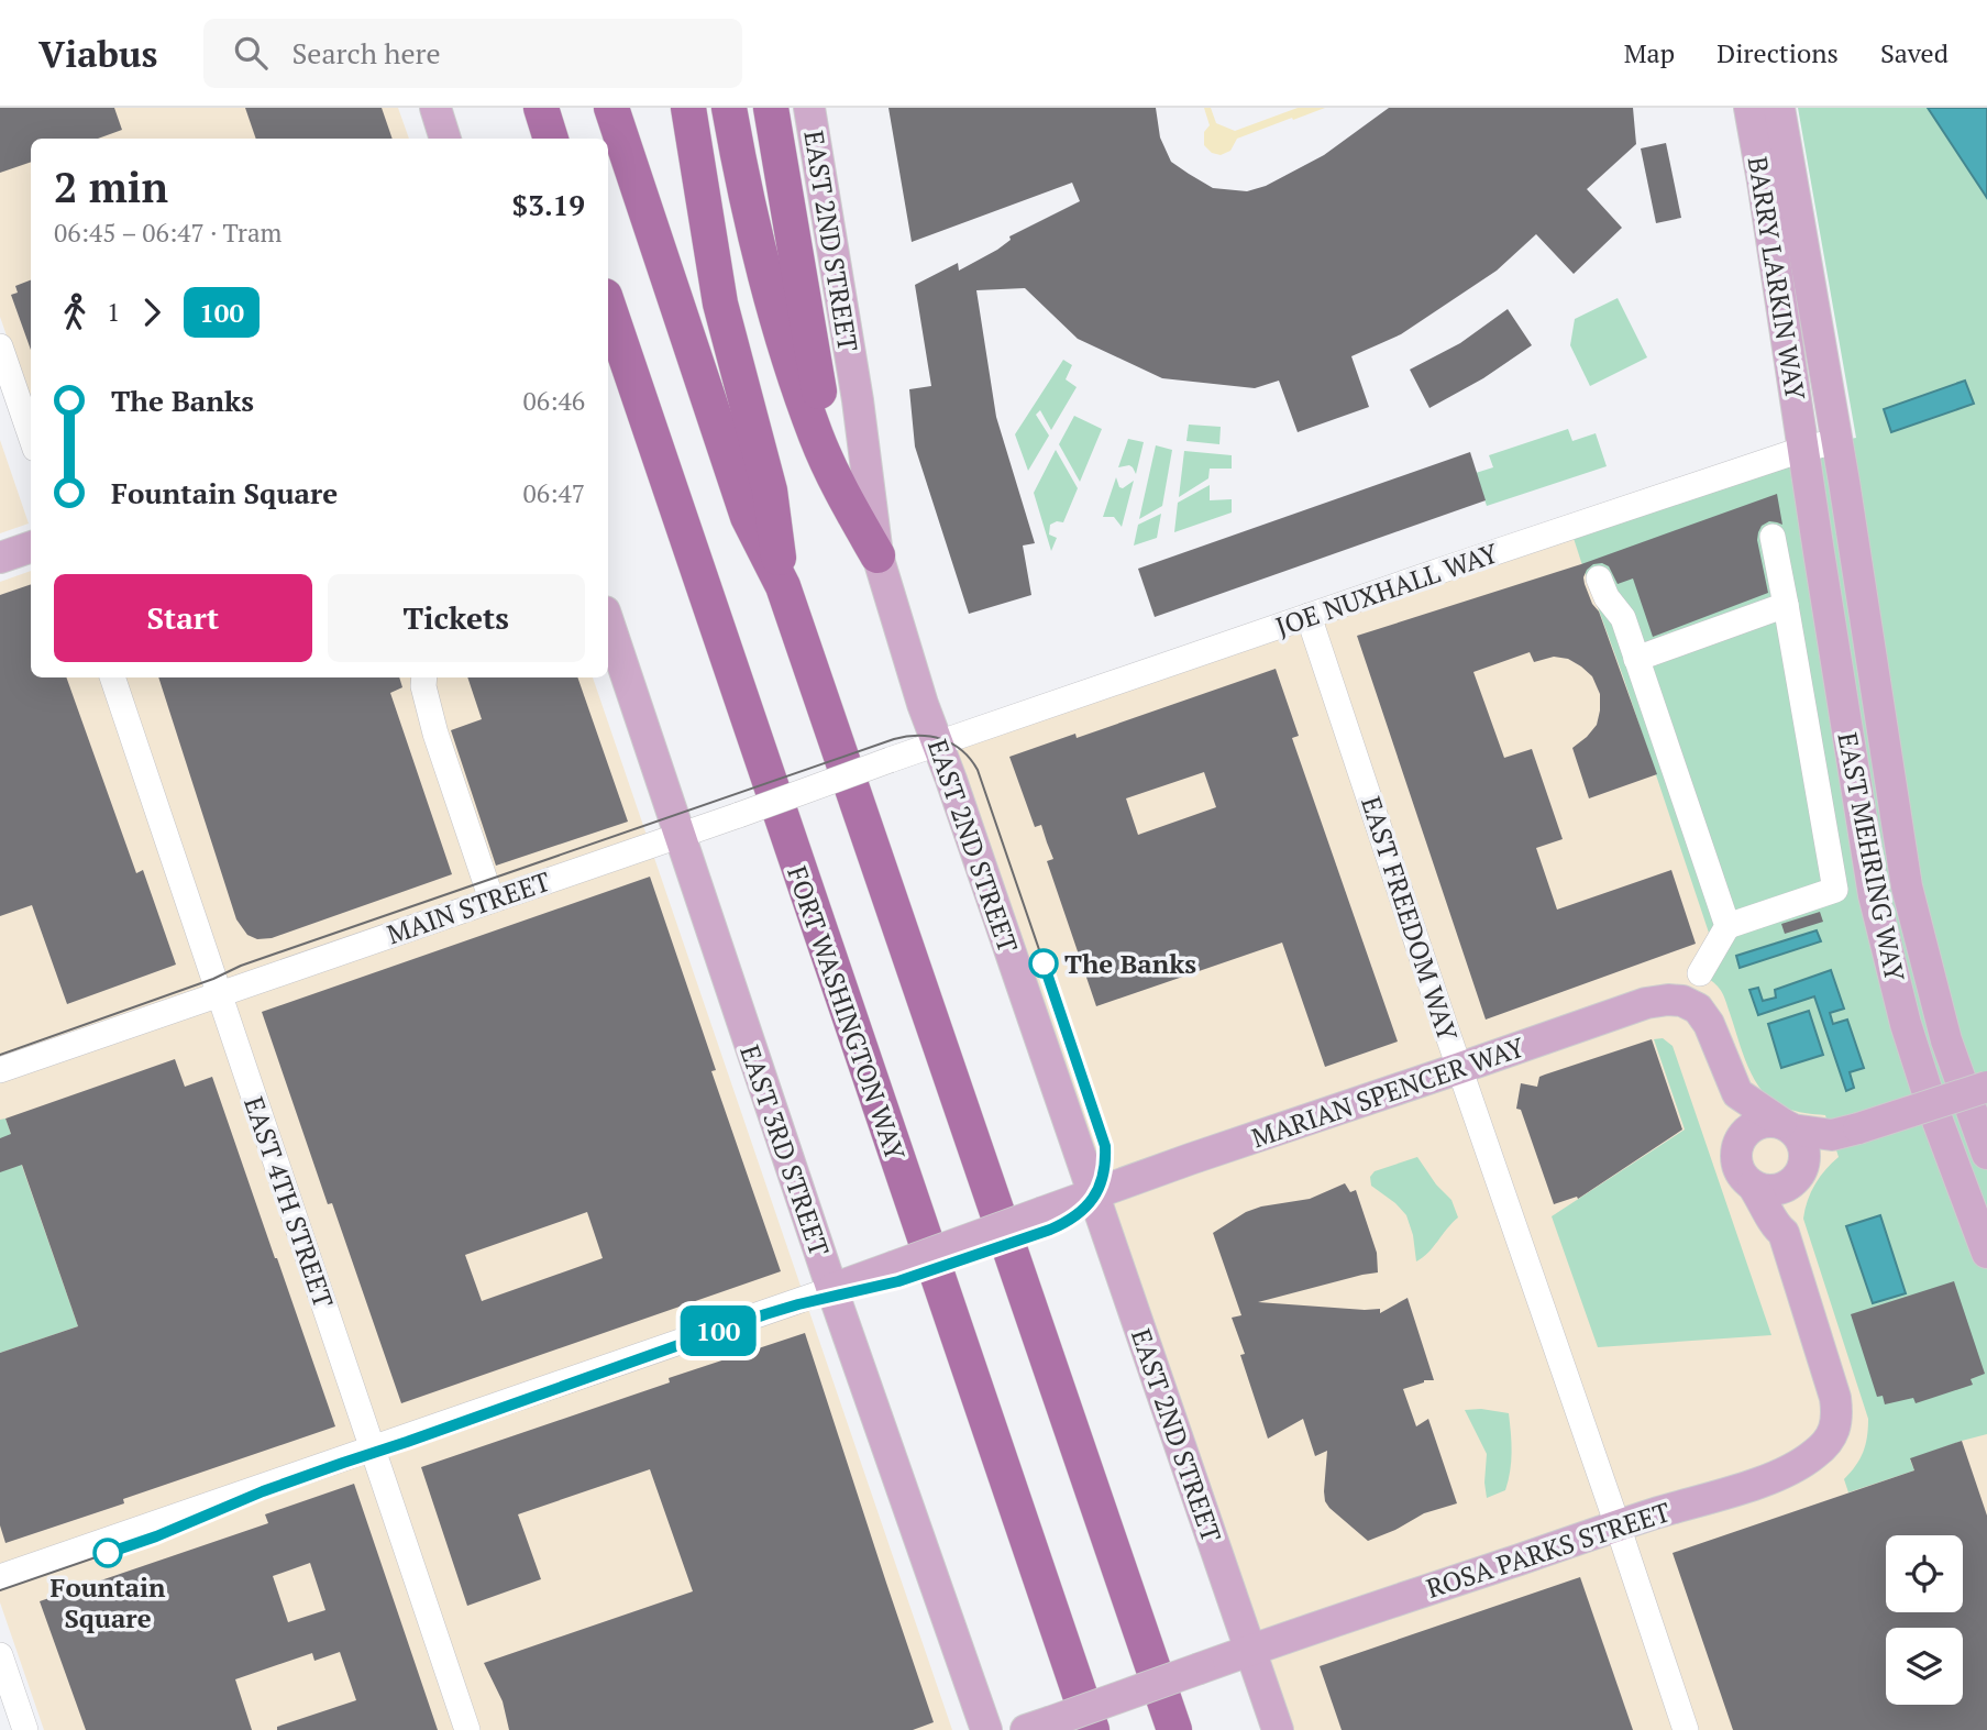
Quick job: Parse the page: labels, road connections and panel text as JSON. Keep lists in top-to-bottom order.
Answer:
{
  "streets": {
    "highway": ["FORT WASHINGTON WAY"],
    "main road": [
      "EAST 2ND STREET",
      "BARRY LARKIN WAY",
      "EAST MEHRING WAY",
      "MARIAN SPENCER WAY",
      "EAST 3RD STREET",
      "ROSA PARKS STREET"
    ],
    "street": [
      "JOE NUXHALL WAY",
      "MAIN STREET",
      "EAST FREEDOM WAY",
      "EAST 4TH STREET"
    ]
  },
  "crossings": [
    ["EAST 2ND STREET", "JOE NUXHALL WAY"],
    ["EAST 2ND STREET", "MAIN STREET"],
    ["EAST 2ND STREET", "MARIAN SPENCER WAY"],
    ["EAST 2ND STREET", "ROSA PARKS STREET"],
    ["BARRY LARKIN WAY", "JOE NUXHALL WAY"],
    ["BARRY LARKIN WAY", "EAST MEHRING WAY"],
    ["JOE NUXHALL WAY", "EAST MEHRING WAY"],
    ["JOE NUXHALL WAY", "MAIN STREET"],
    ["JOE NUXHALL WAY", "EAST FREEDOM WAY"],
    ["MAIN STREET", "EAST 3RD STREET"],
    ["MAIN STREET", "EAST 4TH STREET"],
    ["EAST FREEDOM WAY", "MARIAN SPENCER WAY"],
    ["EAST FREEDOM WAY", "ROSA PARKS STREET"],
    ["MARIAN SPENCER WAY", "EAST 3RD STREET"]
  ],
  "places": ["The Banks", "Fountain Square"],
  "lines": ["tram line 100"],
  "page": {
    "header": "Viabus",
    "search": "Search here",
    "nav": ["Map", "Directions", "Saved"],
    "on_map": "100",
    "heading": ["2 min", "06:45 – 06:47 · Tram", "$3.19"],
    "legs": ["1", "100"],
    "list": [
      {
        "name": "The Banks",
        "value": "06:46"
      },
      {
        "name": "Fountain Square",
        "value": "06:47"
      }
    ],
    "buttons": ["Start", "Tickets"]
  }
}
